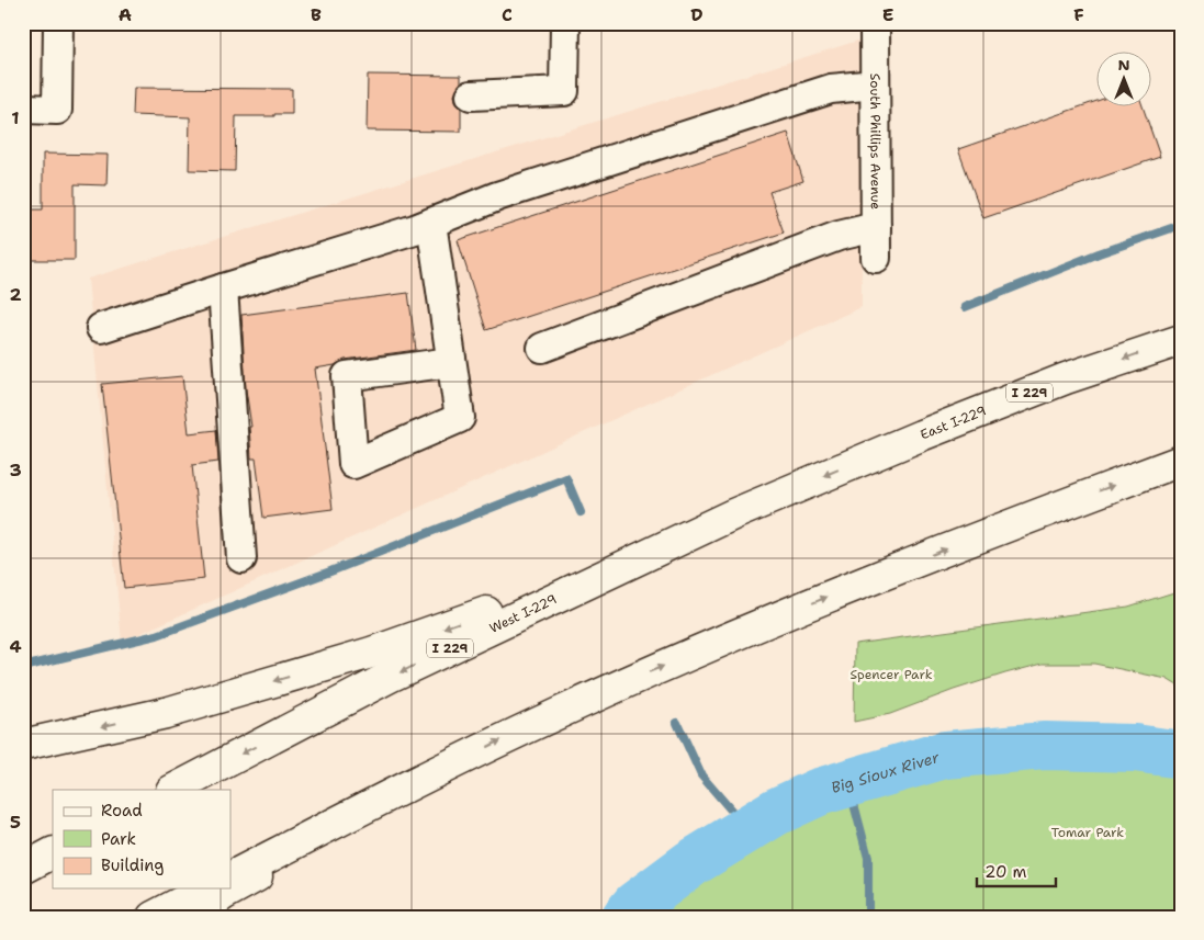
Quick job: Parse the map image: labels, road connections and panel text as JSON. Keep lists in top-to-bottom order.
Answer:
{
  "streets": {
    "highway": ["I 229", "East I-229", "West I-229"],
    "street": ["South Phillips Avenue"]
  },
  "crossings": [
    ["East I-229", "West I-229"]
  ],
  "water": ["Big Sioux River"],
  "parks": ["Spencer Park", "Tomar Park"],
  "legend": ["Road", "Park", "Building"],
  "scale_bar": "20 m",
  "north": "top",
  "grid": {
    "columns": [
      "A",
      "B",
      "C",
      "D",
      "E",
      "F"
    ],
    "rows": [
      "1",
      "2",
      "3",
      "4",
      "5"
    ]
  }
}
